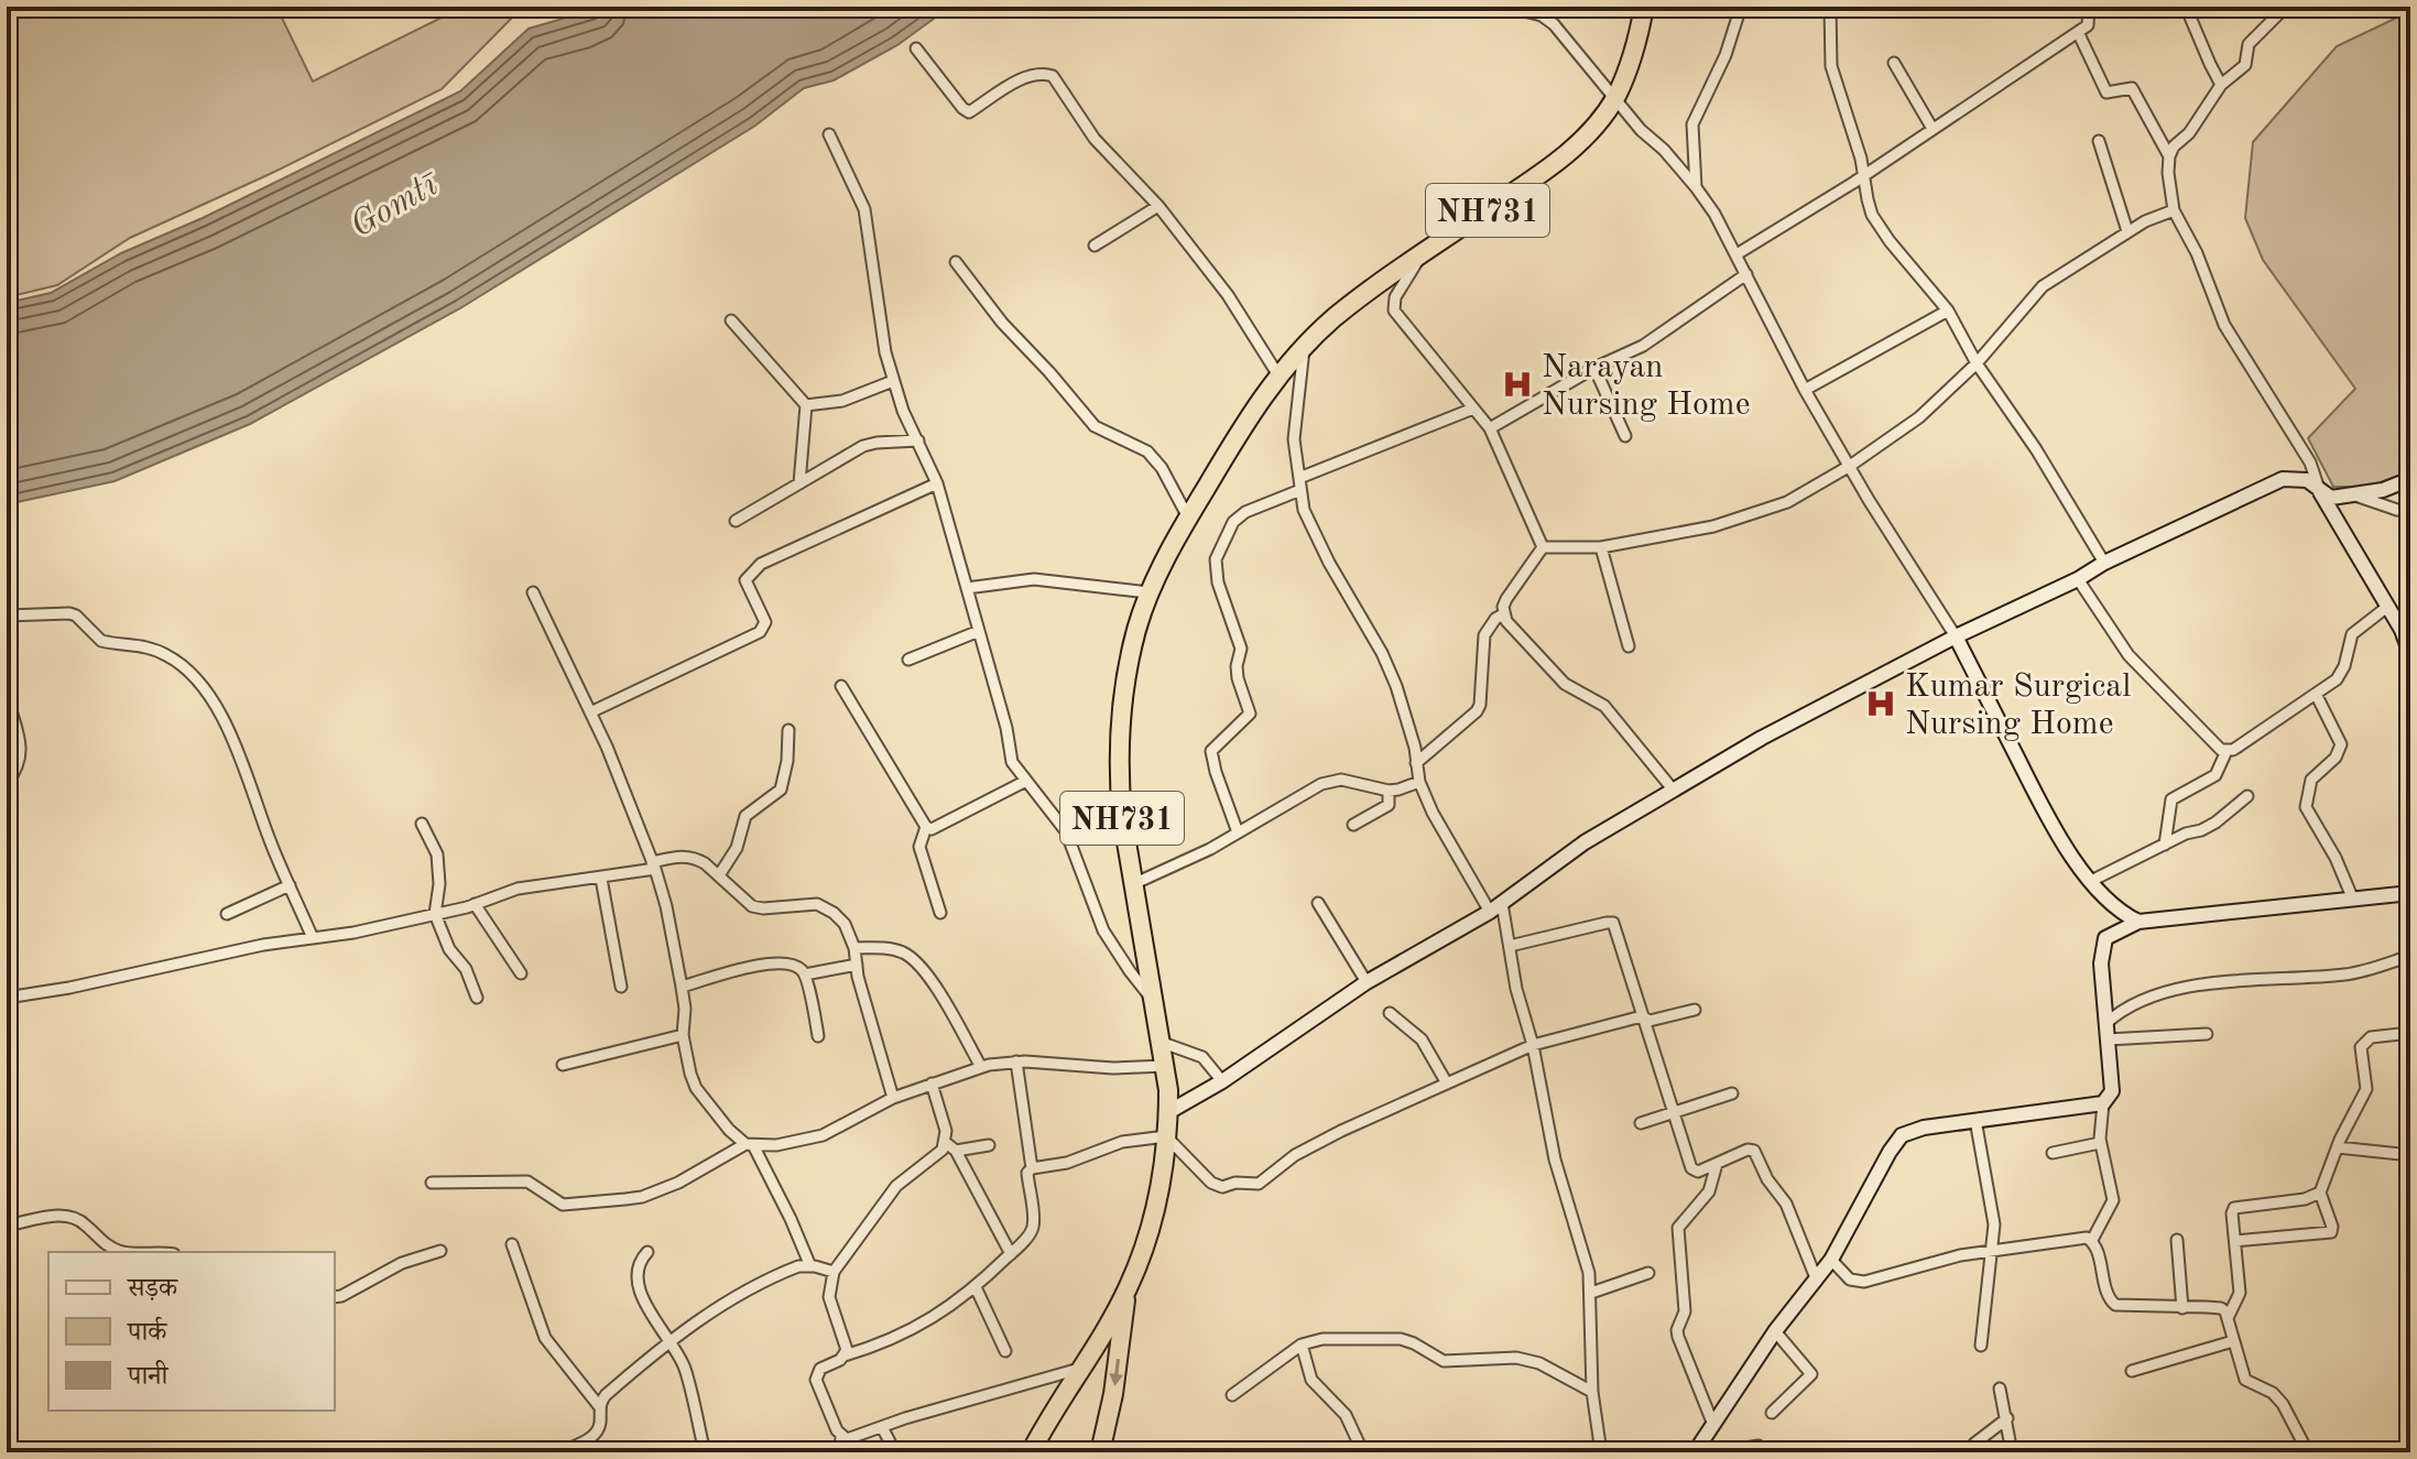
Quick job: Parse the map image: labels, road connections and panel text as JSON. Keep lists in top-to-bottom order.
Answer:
{
  "streets": {
    "highway": ["NH731"]
  },
  "water": ["Gomtī"],
  "places": {
    "hospital": ["Narayan Nursing Home", "Kumar Surgical Nursing Home"]
  },
  "legend": ["सड़क", "पार्क", "पानी"]
}
